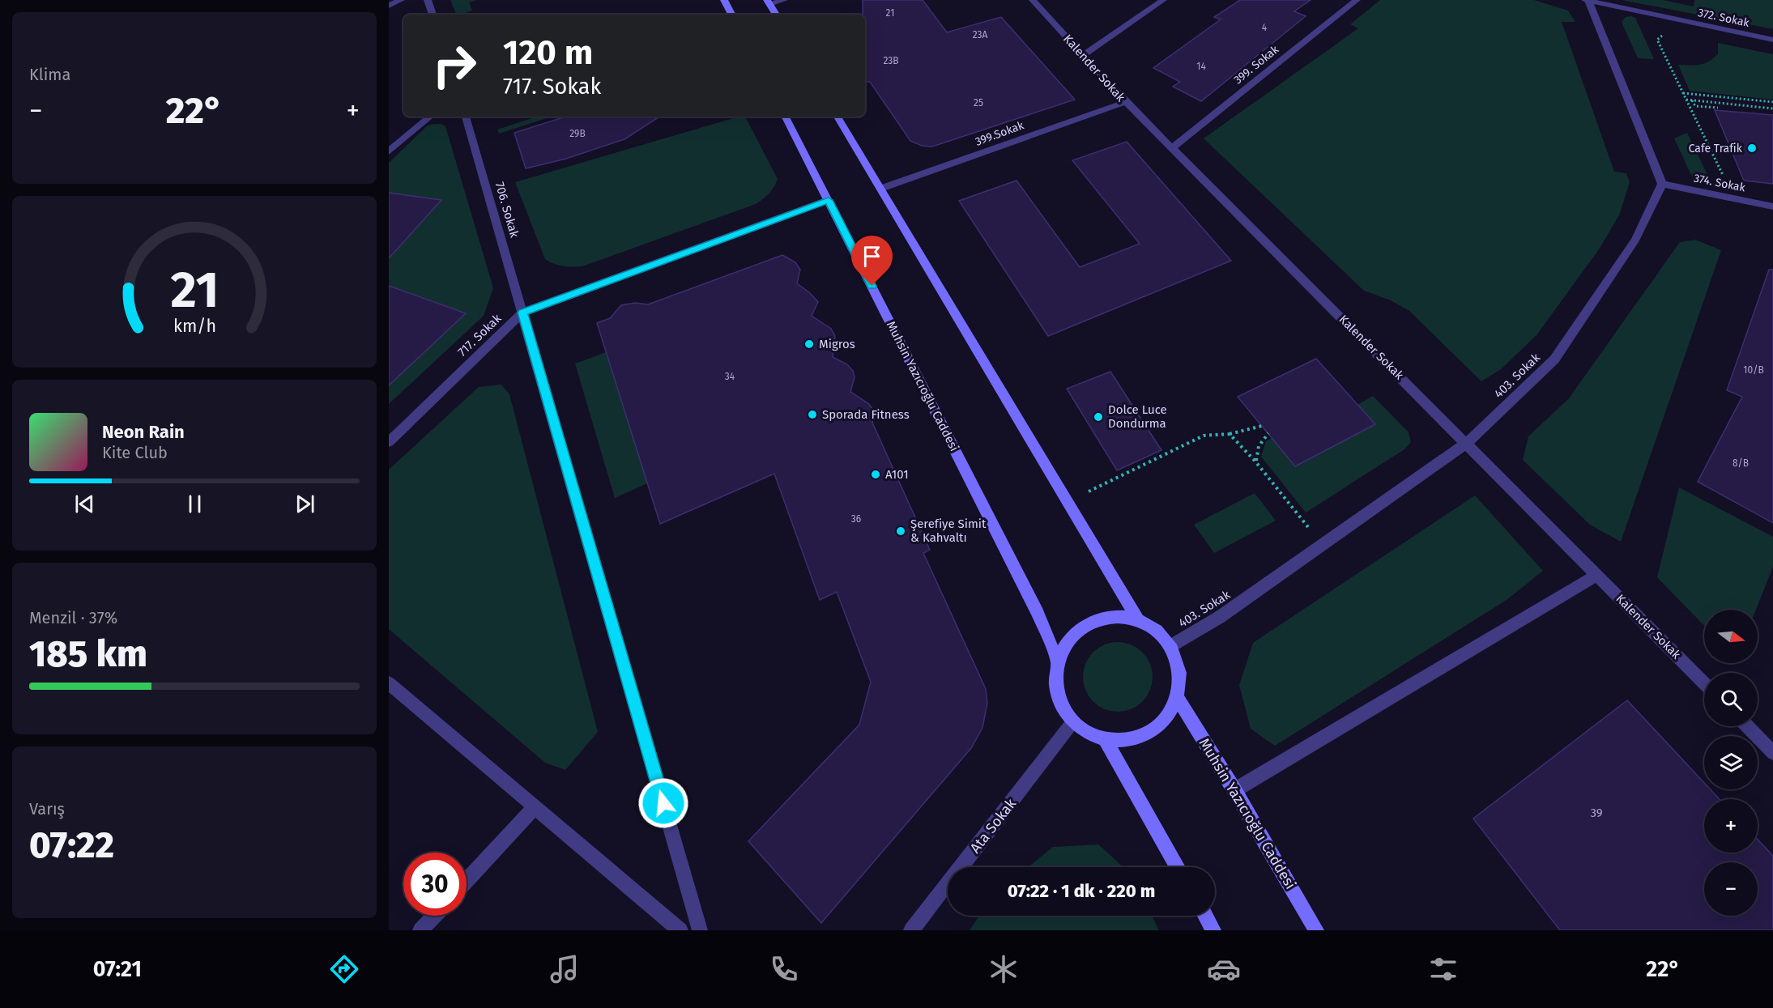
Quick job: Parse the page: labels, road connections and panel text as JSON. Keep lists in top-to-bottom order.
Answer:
{
  "streets": {
    "main road": ["Muhsin Yazıcıoğlu Caddesi"],
    "street": [
      "372. Sokak",
      "399. Sokak",
      "Kalender Sokak",
      "399.Sokak",
      "374. Sokak",
      "706. Sokak",
      "717. Sokak",
      "403. Sokak",
      "Ata Sokak"
    ]
  },
  "crossings": [
    ["399. Sokak", "Kalender Sokak"],
    ["Kalender Sokak", "399.Sokak"],
    ["Kalender Sokak", "403. Sokak"],
    ["374. Sokak", "403. Sokak"],
    ["706. Sokak", "717. Sokak"],
    ["717. Sokak", "Muhsin Yazıcıoğlu Caddesi"],
    ["403. Sokak", "Muhsin Yazıcıoğlu Caddesi"],
    ["403. Sokak", "Ata Sokak"],
    ["Muhsin Yazıcıoğlu Caddesi", "Ata Sokak"]
  ],
  "places": [
    "Cafe Trafik",
    "Migros",
    "Sporada Fitness",
    "Dolce Luce Dondurma",
    "A101",
    "Şerefiye Simit & Kahvaltı"
  ],
  "house_numbers": [
    "21",
    "4",
    "23A",
    "23B",
    "14",
    "25",
    "29B",
    "10/B",
    "34",
    "8/B",
    "36",
    "39"
  ],
  "north": "right",
  "page": {
    "tile": [
      "Klima",
      ["Menzil · 37%", "185 km"],
      ["Varış", "07:22"]
    ],
    "turn": ["120 m", "717. Sokak"],
    "heat": ["−", "22°", "+"],
    "song": ["Neon Rain", "Kite Club"],
    "map_buttons": ["+", "−"],
    "limit": "30",
    "trip": "07:22 · 1 dk · 220 m",
    "tabs": ["07:21", "22°"],
    "gauge": ["21", "km/h"]
  }
}
